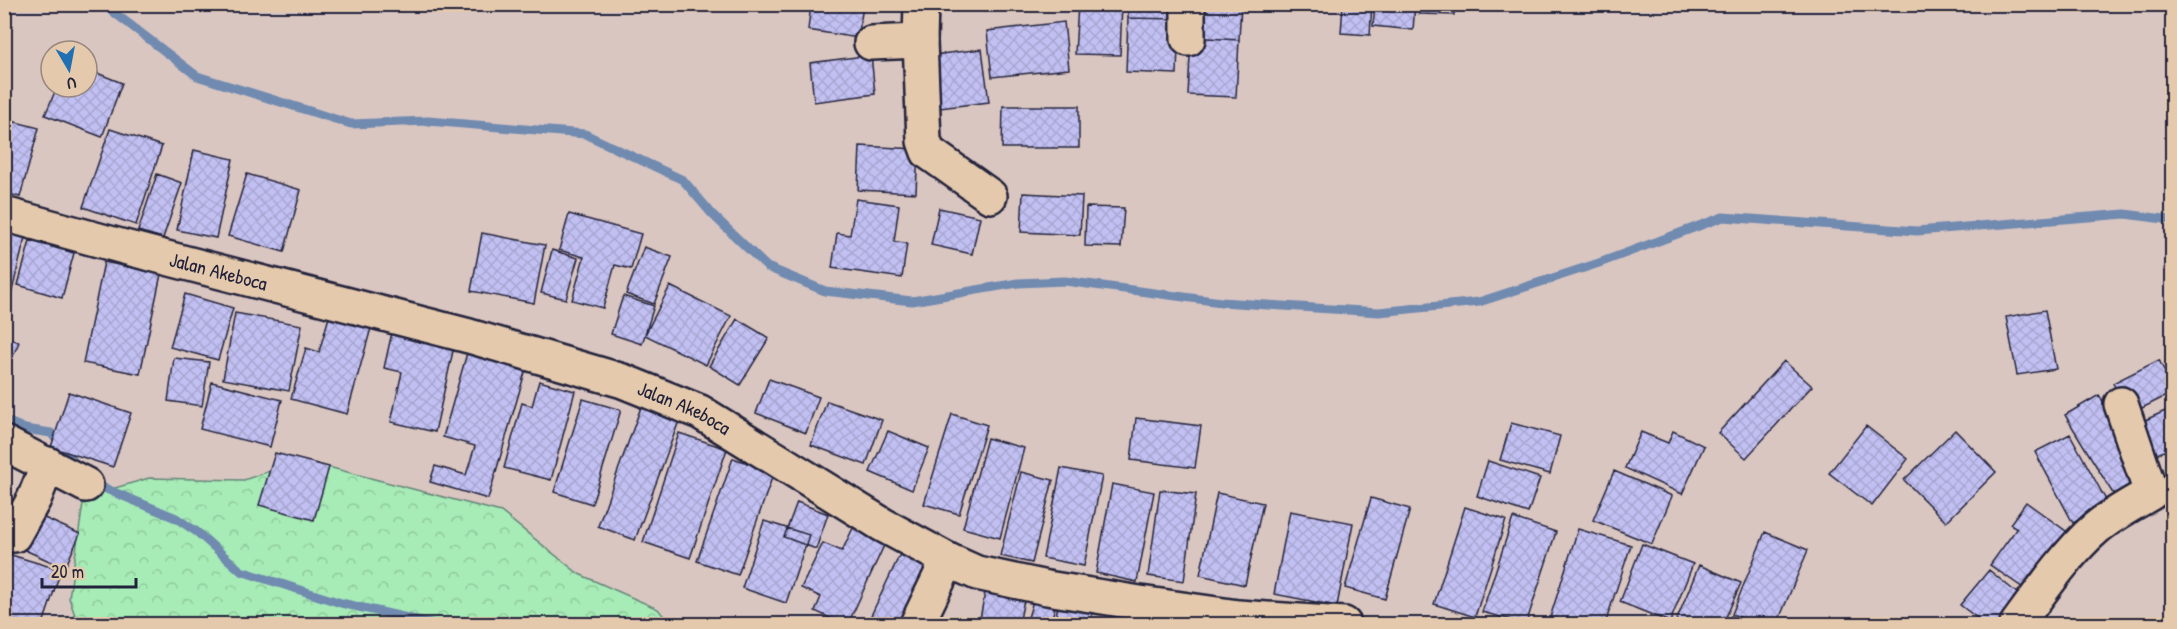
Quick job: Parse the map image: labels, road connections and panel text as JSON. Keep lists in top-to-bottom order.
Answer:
{
  "streets": {
    "street": ["Jalan Akeboca"]
  },
  "scale_bar": "20 m",
  "north": "bottom"
}
